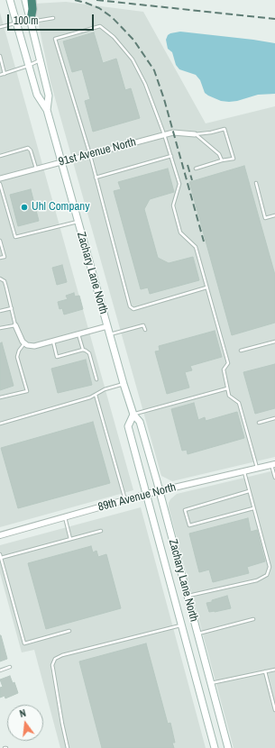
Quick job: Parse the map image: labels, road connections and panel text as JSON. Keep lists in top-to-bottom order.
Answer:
{
  "streets": {
    "main road": ["Zachary Lane North"],
    "street": ["91st Avenue North", "89th Avenue North"]
  },
  "crossings": [
    ["91st Avenue North", "Zachary Lane North"],
    ["Zachary Lane North", "89th Avenue North"]
  ],
  "places": ["Uhl Company"],
  "scale_bar": "100 m",
  "north": "top"
}
